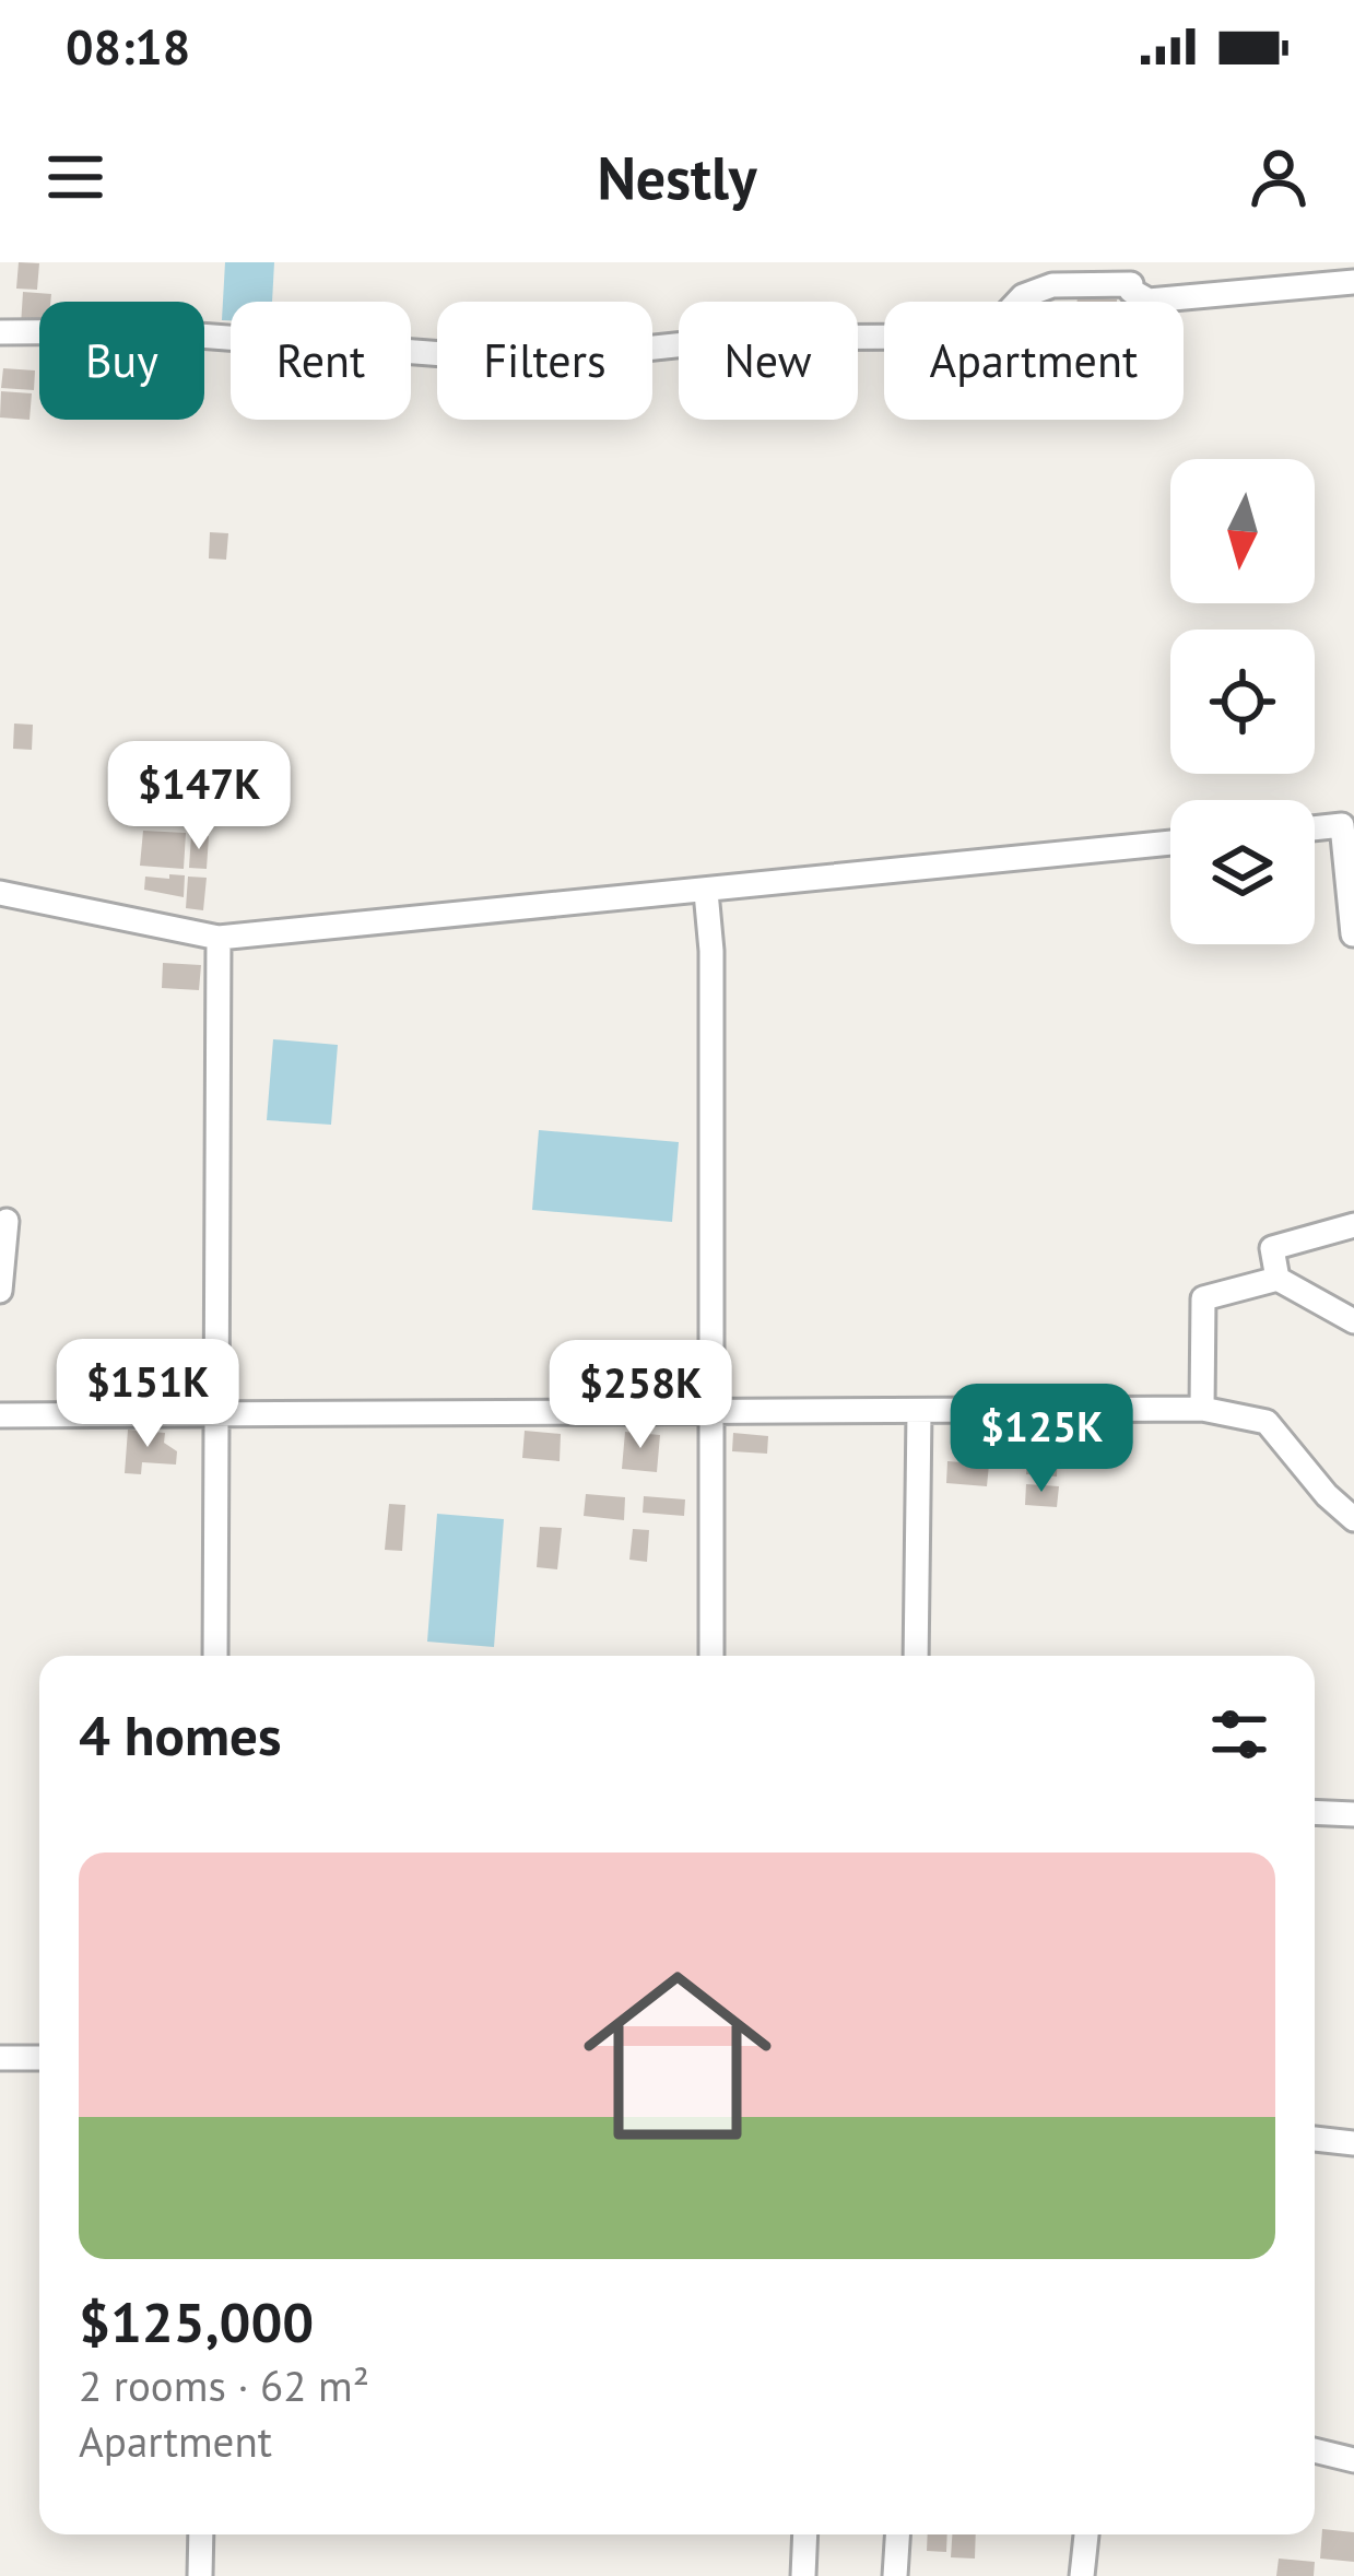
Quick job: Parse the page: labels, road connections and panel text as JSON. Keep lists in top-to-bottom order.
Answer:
{
  "north": "bottom",
  "page": {
    "status": "08:18",
    "header": "Nestly",
    "chip": [
      "Buy",
      "Rent",
      "Filters",
      "New",
      "Apartment"
    ],
    "price": [
      "$147K",
      "$151K",
      "$258K",
      "$125K"
    ],
    "heading": "4 homes",
    "list": [
      {
        "name": "$125,000",
        "note": "2 rooms · 62 m² · Apartment"
      }
    ]
  }
}
